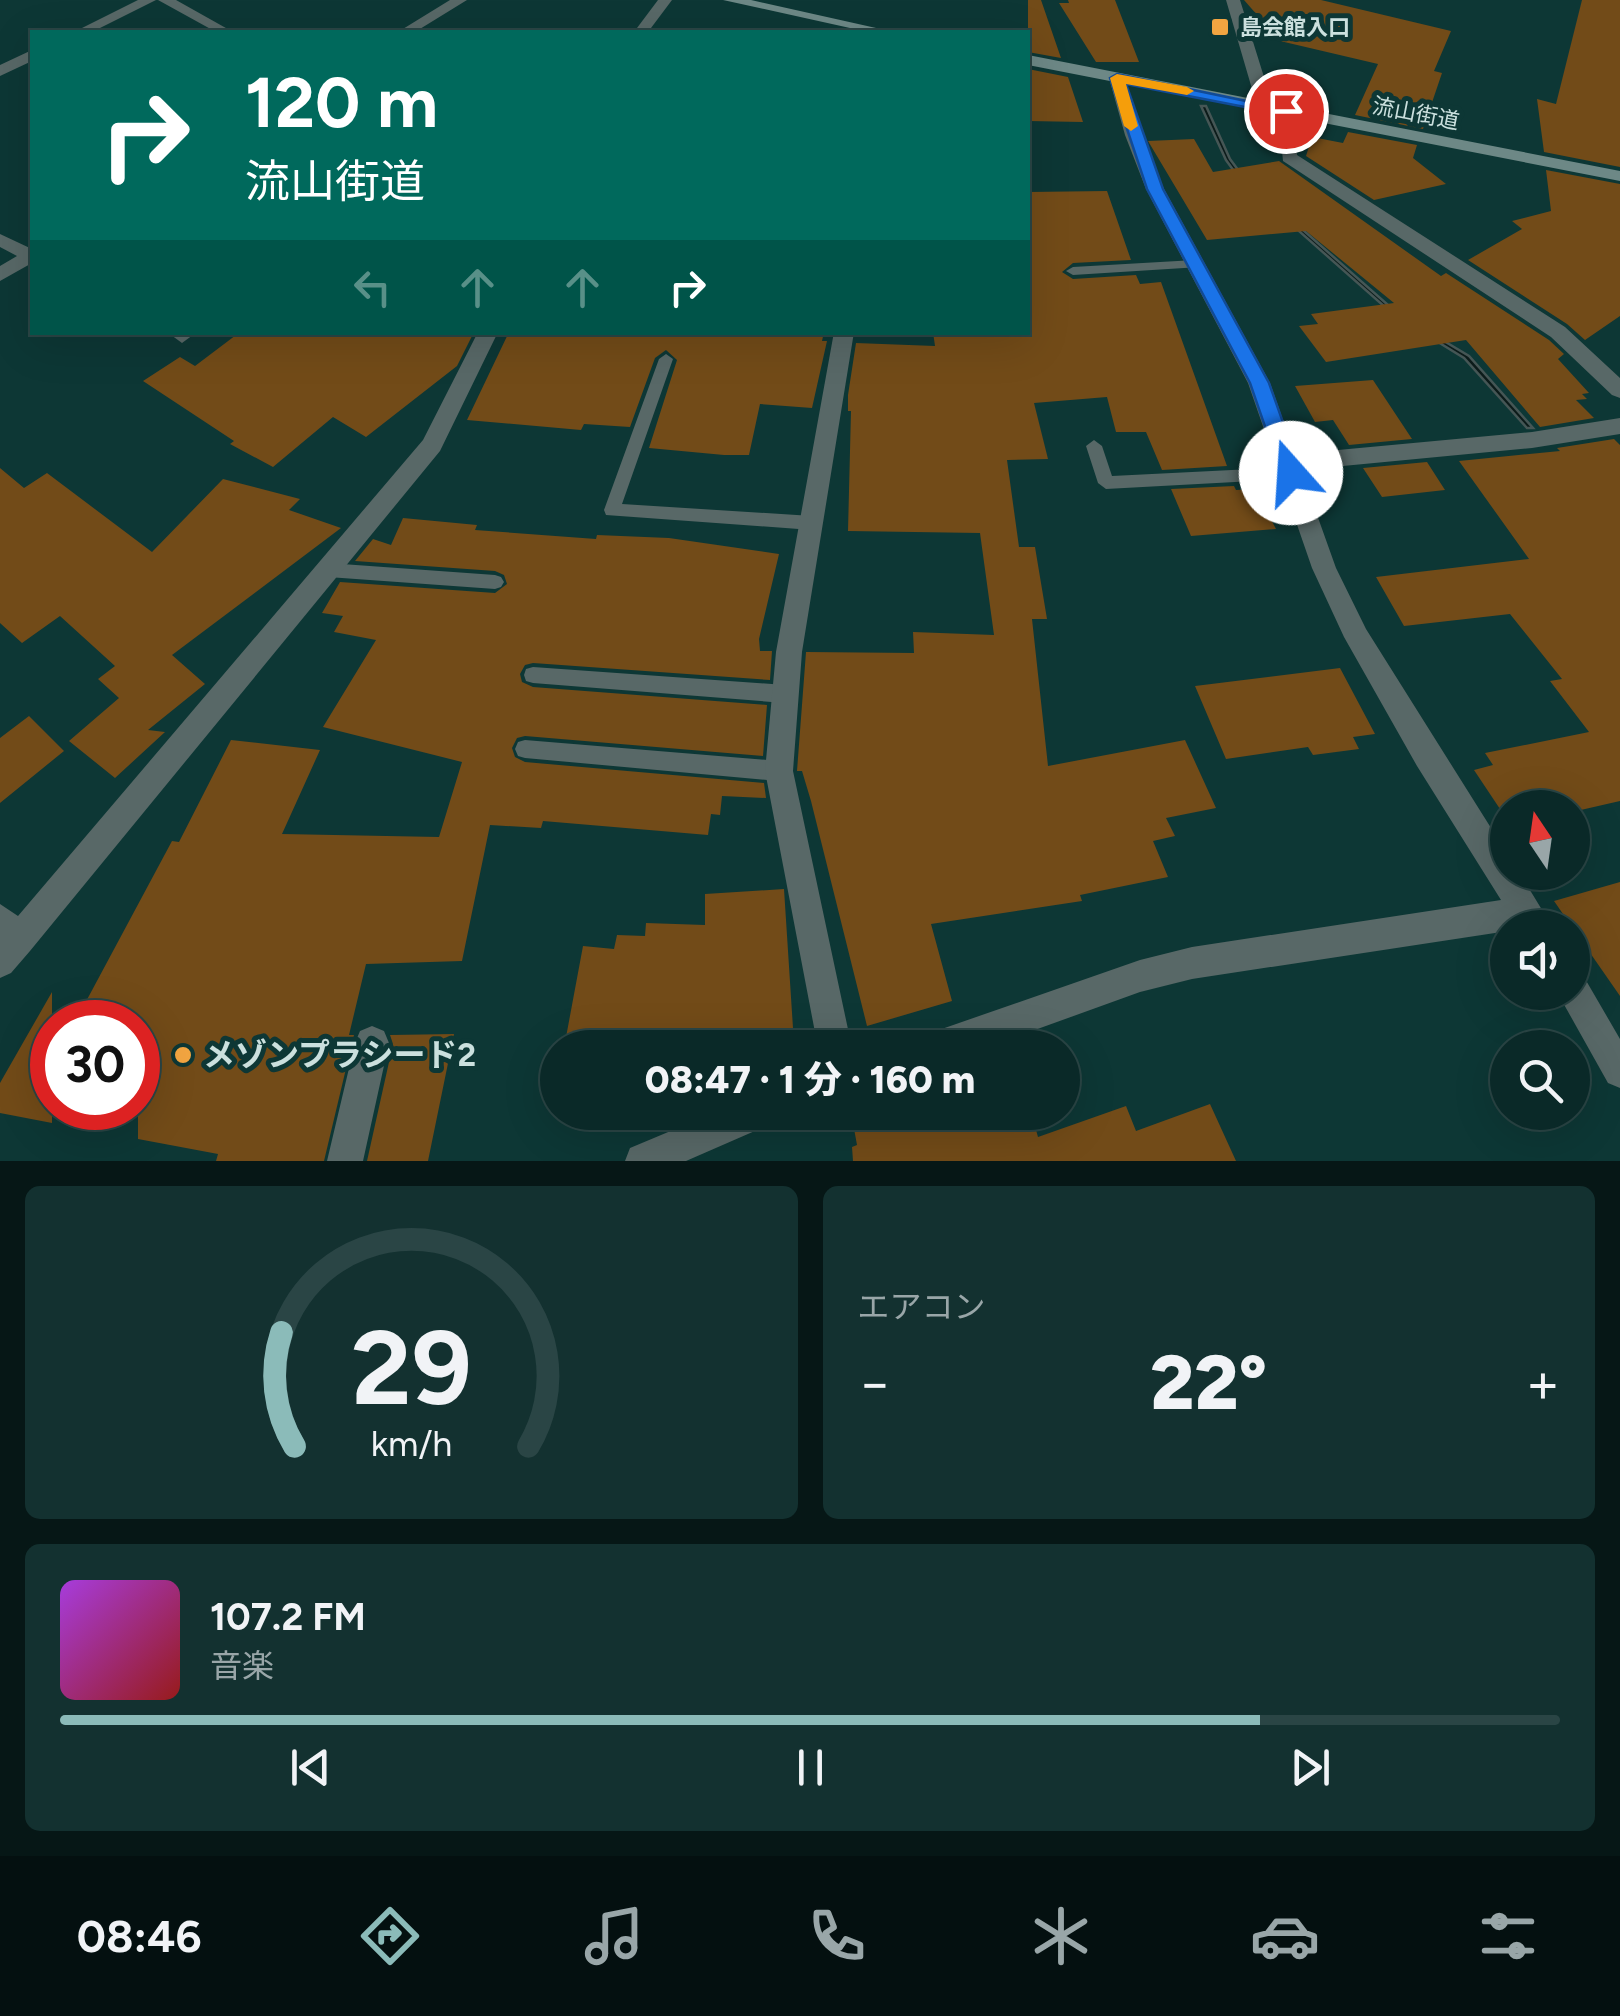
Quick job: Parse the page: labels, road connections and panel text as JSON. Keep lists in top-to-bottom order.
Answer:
{
  "streets": {
    "street": ["流山街道"]
  },
  "places": {
    "transit": ["島会館入口"],
    "other": ["メゾンプラシード2"]
  },
  "north": "top",
  "page": {
    "turn": ["120 m", "流山街道"],
    "limit": "30",
    "trip": "08:47 · 1 分 · 160 m",
    "tile": "エアコン",
    "heat": ["−", "22°", "+"],
    "song": ["107.2 FM", "音楽"],
    "tabs": "08:46",
    "gauge": ["29", "km/h"]
  }
}
